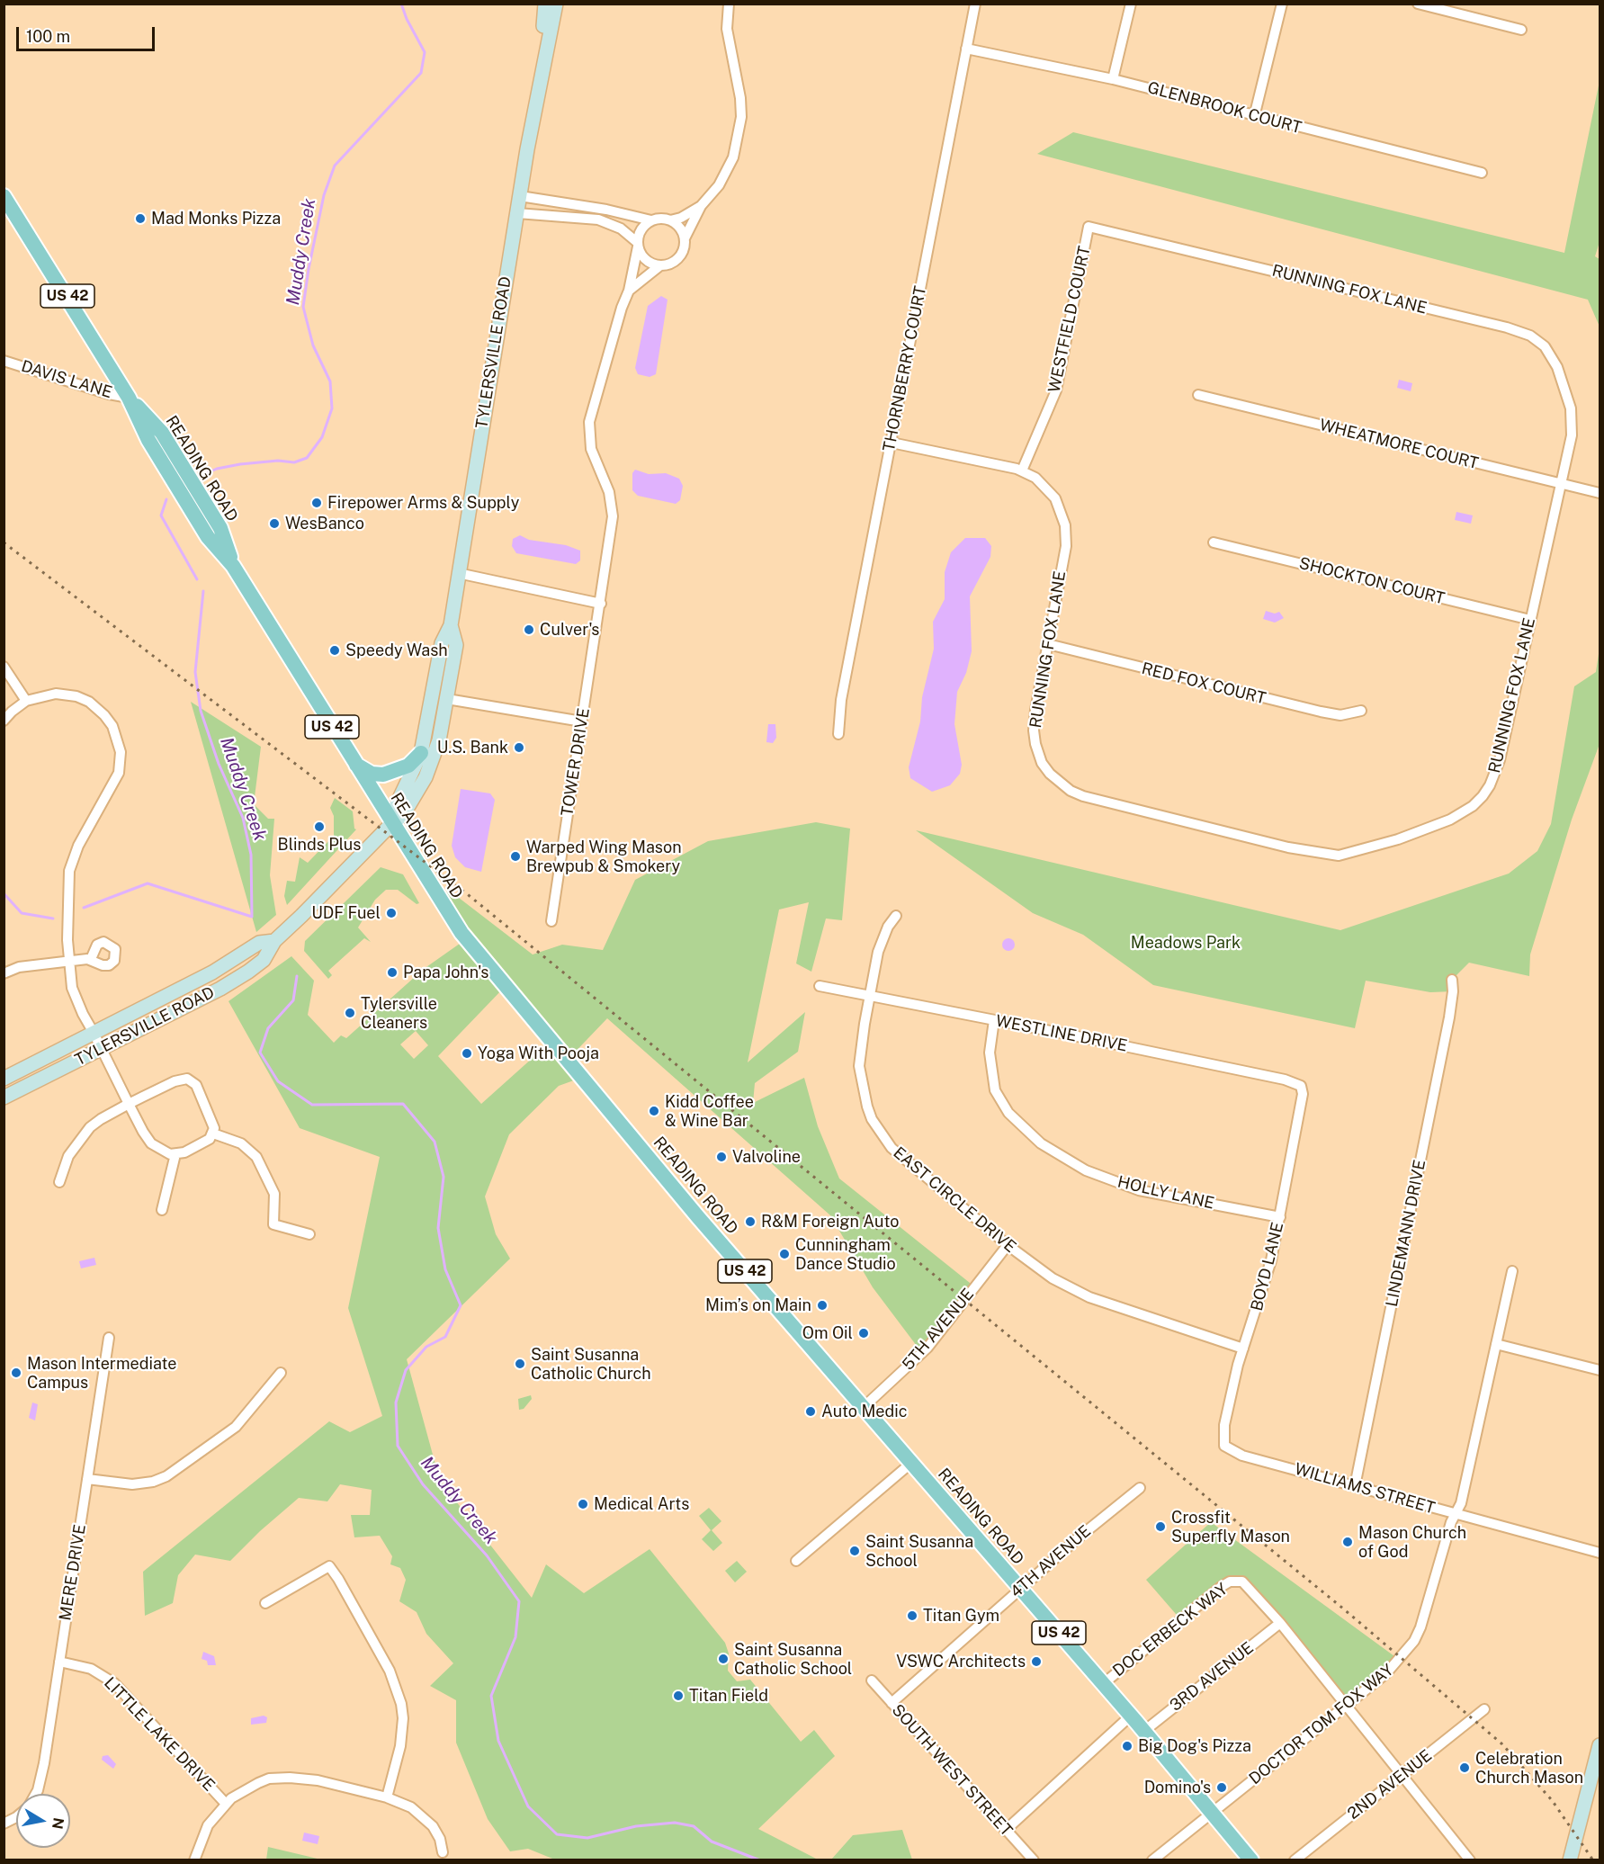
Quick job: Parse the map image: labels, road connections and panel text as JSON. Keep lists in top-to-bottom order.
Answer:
{
  "streets": {
    "main road": ["US 42", "TYLERSVILLE ROAD", "READING ROAD"],
    "street": [
      "GLENBROOK COURT",
      "RUNNING FOX LANE",
      "WESTFIELD COURT",
      "THORNBERRY COURT",
      "DAVIS LANE",
      "WHEATMORE COURT",
      "SHOCKTON COURT",
      "RED FOX COURT",
      "TOWER DRIVE",
      "WESTLINE DRIVE",
      "HOLLY LANE",
      "EAST CIRCLE DRIVE",
      "LINDEMANN DRIVE",
      "BOYD LANE",
      "5TH AVENUE",
      "WILLIAMS STREET",
      "4TH AVENUE",
      "MERE DRIVE",
      "DOC ERBECK WAY",
      "3RD AVENUE",
      "DOCTOR TOM FOX WAY",
      "LITTLE LAKE DRIVE",
      "SOUTH WEST STREET",
      "2ND AVENUE"
    ]
  },
  "crossings": [
    ["GLENBROOK COURT", "THORNBERRY COURT"],
    ["RUNNING FOX LANE", "WESTFIELD COURT"],
    ["RUNNING FOX LANE", "THORNBERRY COURT"],
    ["RUNNING FOX LANE", "WHEATMORE COURT"],
    ["RUNNING FOX LANE", "SHOCKTON COURT"],
    ["RUNNING FOX LANE", "RED FOX COURT"],
    ["TYLERSVILLE ROAD", "READING ROAD"],
    ["DAVIS LANE", "READING ROAD"],
    ["READING ROAD", "5TH AVENUE"],
    ["READING ROAD", "4TH AVENUE"],
    ["READING ROAD", "DOC ERBECK WAY"],
    ["READING ROAD", "3RD AVENUE"],
    ["READING ROAD", "DOCTOR TOM FOX WAY"],
    ["WESTLINE DRIVE", "HOLLY LANE"],
    ["WESTLINE DRIVE", "EAST CIRCLE DRIVE"],
    ["WESTLINE DRIVE", "BOYD LANE"],
    ["HOLLY LANE", "BOYD LANE"],
    ["EAST CIRCLE DRIVE", "BOYD LANE"],
    ["EAST CIRCLE DRIVE", "5TH AVENUE"],
    ["LINDEMANN DRIVE", "WILLIAMS STREET"],
    ["BOYD LANE", "WILLIAMS STREET"],
    ["WILLIAMS STREET", "DOCTOR TOM FOX WAY"],
    ["4TH AVENUE", "SOUTH WEST STREET"],
    ["MERE DRIVE", "LITTLE LAKE DRIVE"],
    ["DOC ERBECK WAY", "3RD AVENUE"]
  ],
  "water": ["Muddy Creek"],
  "parks": ["Meadows Park"],
  "places": [
    "Mad Monks Pizza",
    "Firepower Arms & Supply",
    "WesBanco",
    "Culver's",
    "Speedy Wash",
    "U.S. Bank",
    "Blinds Plus",
    "Warped Wing Mason Brewpub & Smokery",
    "UDF Fuel",
    "Papa John's",
    "Tylersville Cleaners",
    "Yoga With Pooja",
    "Kidd Coffee & Wine Bar",
    "Valvoline",
    "R&M Foreign Auto",
    "Cunningham Dance Studio",
    "Mim’s on Main",
    "Om Oil",
    "Saint Susanna Catholic Church",
    "Mason Intermediate Campus",
    "Auto Medic",
    "Medical Arts",
    "Crossfit Superfly Mason",
    "Mason Church of God",
    "Saint Susanna School",
    "Titan Gym",
    "Saint Susanna Catholic School",
    "VSWC Architects",
    "Titan Field",
    "Big Dog's Pizza",
    "Celebration Church Mason",
    "Domino's"
  ],
  "scale_bar": "100 m",
  "north": "right"
}
